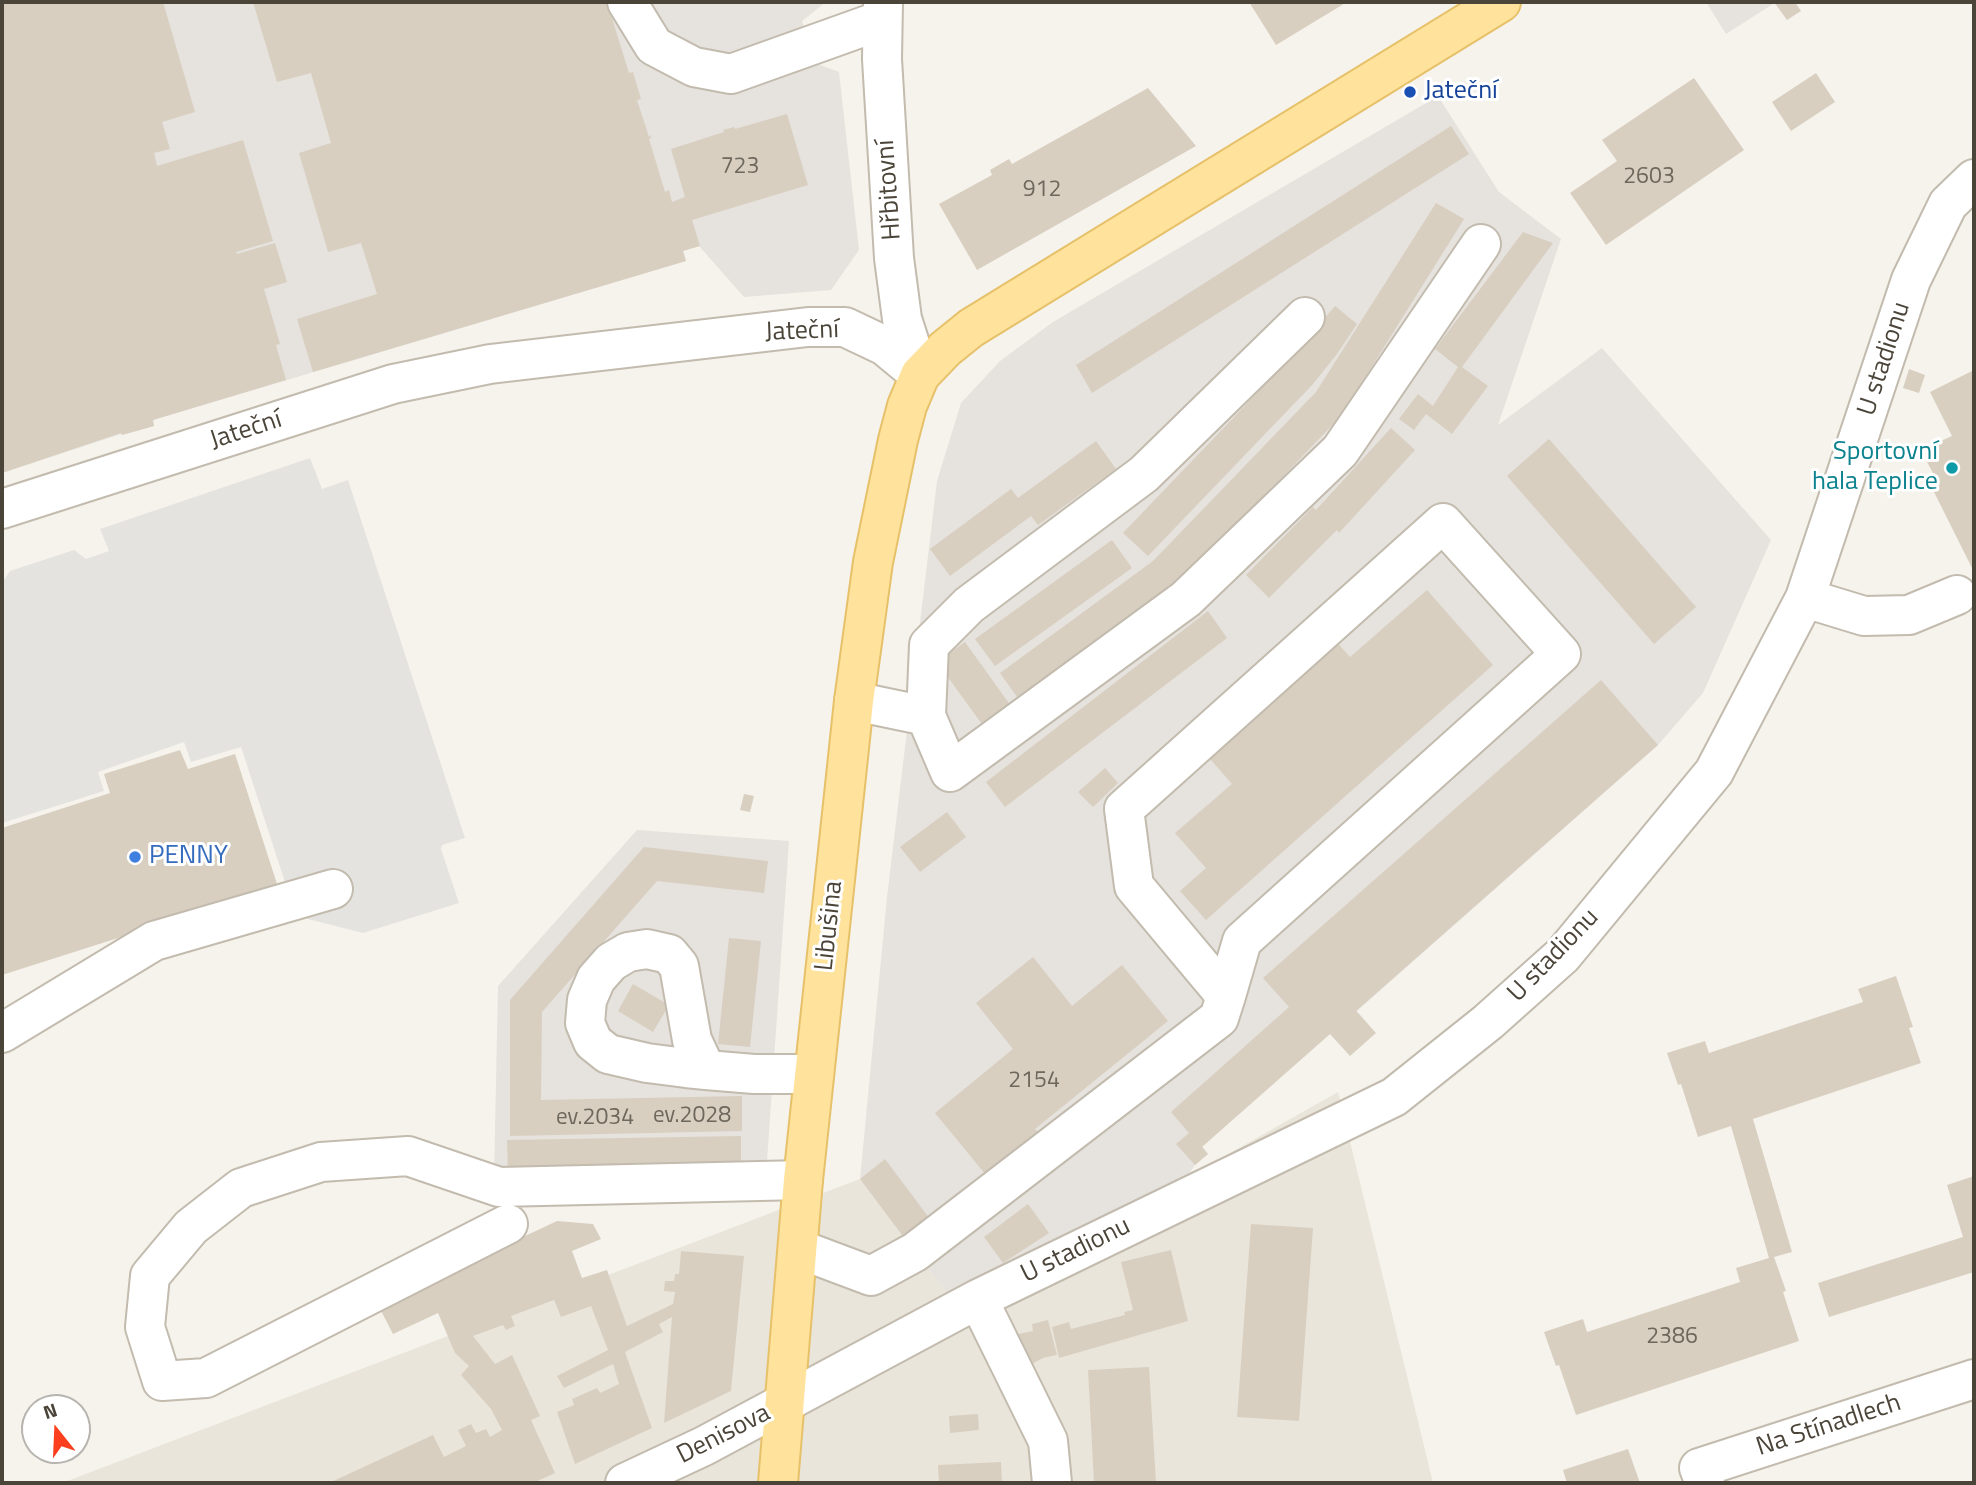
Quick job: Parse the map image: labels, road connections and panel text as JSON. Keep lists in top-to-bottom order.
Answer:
{
  "streets": {
    "main road": ["Libušina"],
    "street": [
      "Hřbitovní",
      "Jateční",
      "U stadionu",
      "Na Stínadlech",
      "Denisova"
    ]
  },
  "crossings": [
    ["Hřbitovní", "Jateční"],
    ["Hřbitovní", "Libušina"],
    ["Jateční", "Libušina"],
    ["U stadionu", "Libušina"],
    ["U stadionu", "Denisova"],
    ["Libušina", "Denisova"]
  ],
  "places": ["Jateční", "Sportovní hala Teplice", "PENNY"],
  "house_numbers": [
    "723",
    "2603",
    "912",
    "2154",
    "ev.2028",
    "ev.2034",
    "2386"
  ],
  "north": "top"
}
